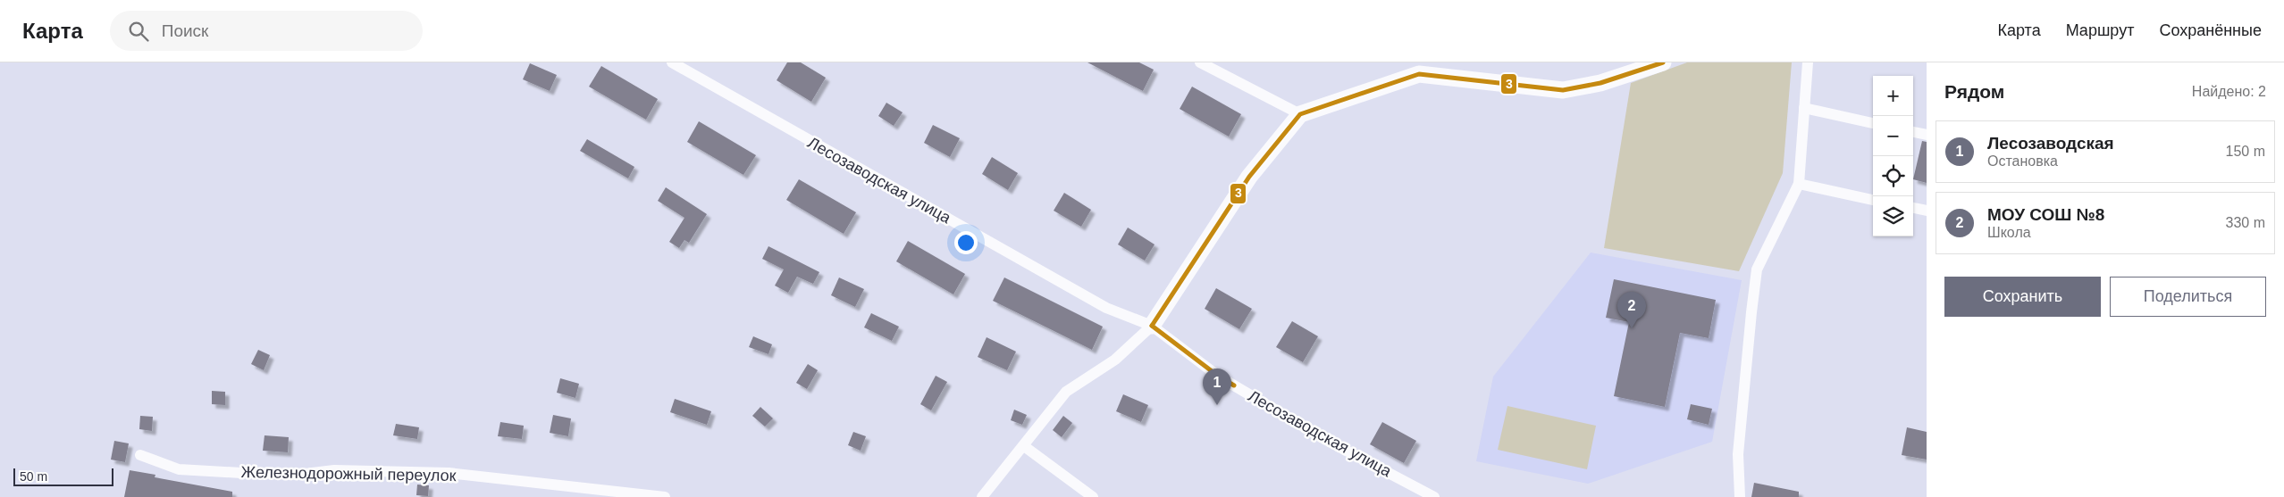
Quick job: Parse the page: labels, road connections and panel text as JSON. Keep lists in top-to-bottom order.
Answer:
{
  "streets": {
    "street": ["Лесозаводская улица", "Железнодорожный переулок"]
  },
  "lines": ["transit line 3"],
  "scale_bar": "50 m",
  "page": {
    "header": "Карта",
    "search": "Поиск",
    "nav": ["Карта", "Маршрут", "Сохранённые"],
    "heading": ["Рядом", "Найдено: 2"],
    "map_buttons": ["+", "−"],
    "list": [
      {
        "mark": "1",
        "name": "Лесозаводская",
        "note": "Остановка",
        "value": "150 m"
      },
      {
        "mark": "2",
        "name": "МОУ СОШ №8",
        "note": "Школа",
        "value": "330 m"
      }
    ],
    "buttons": ["Сохранить", "Поделиться"],
    "pins": ["2", "1"],
    "scale": "50 m"
  }
}
